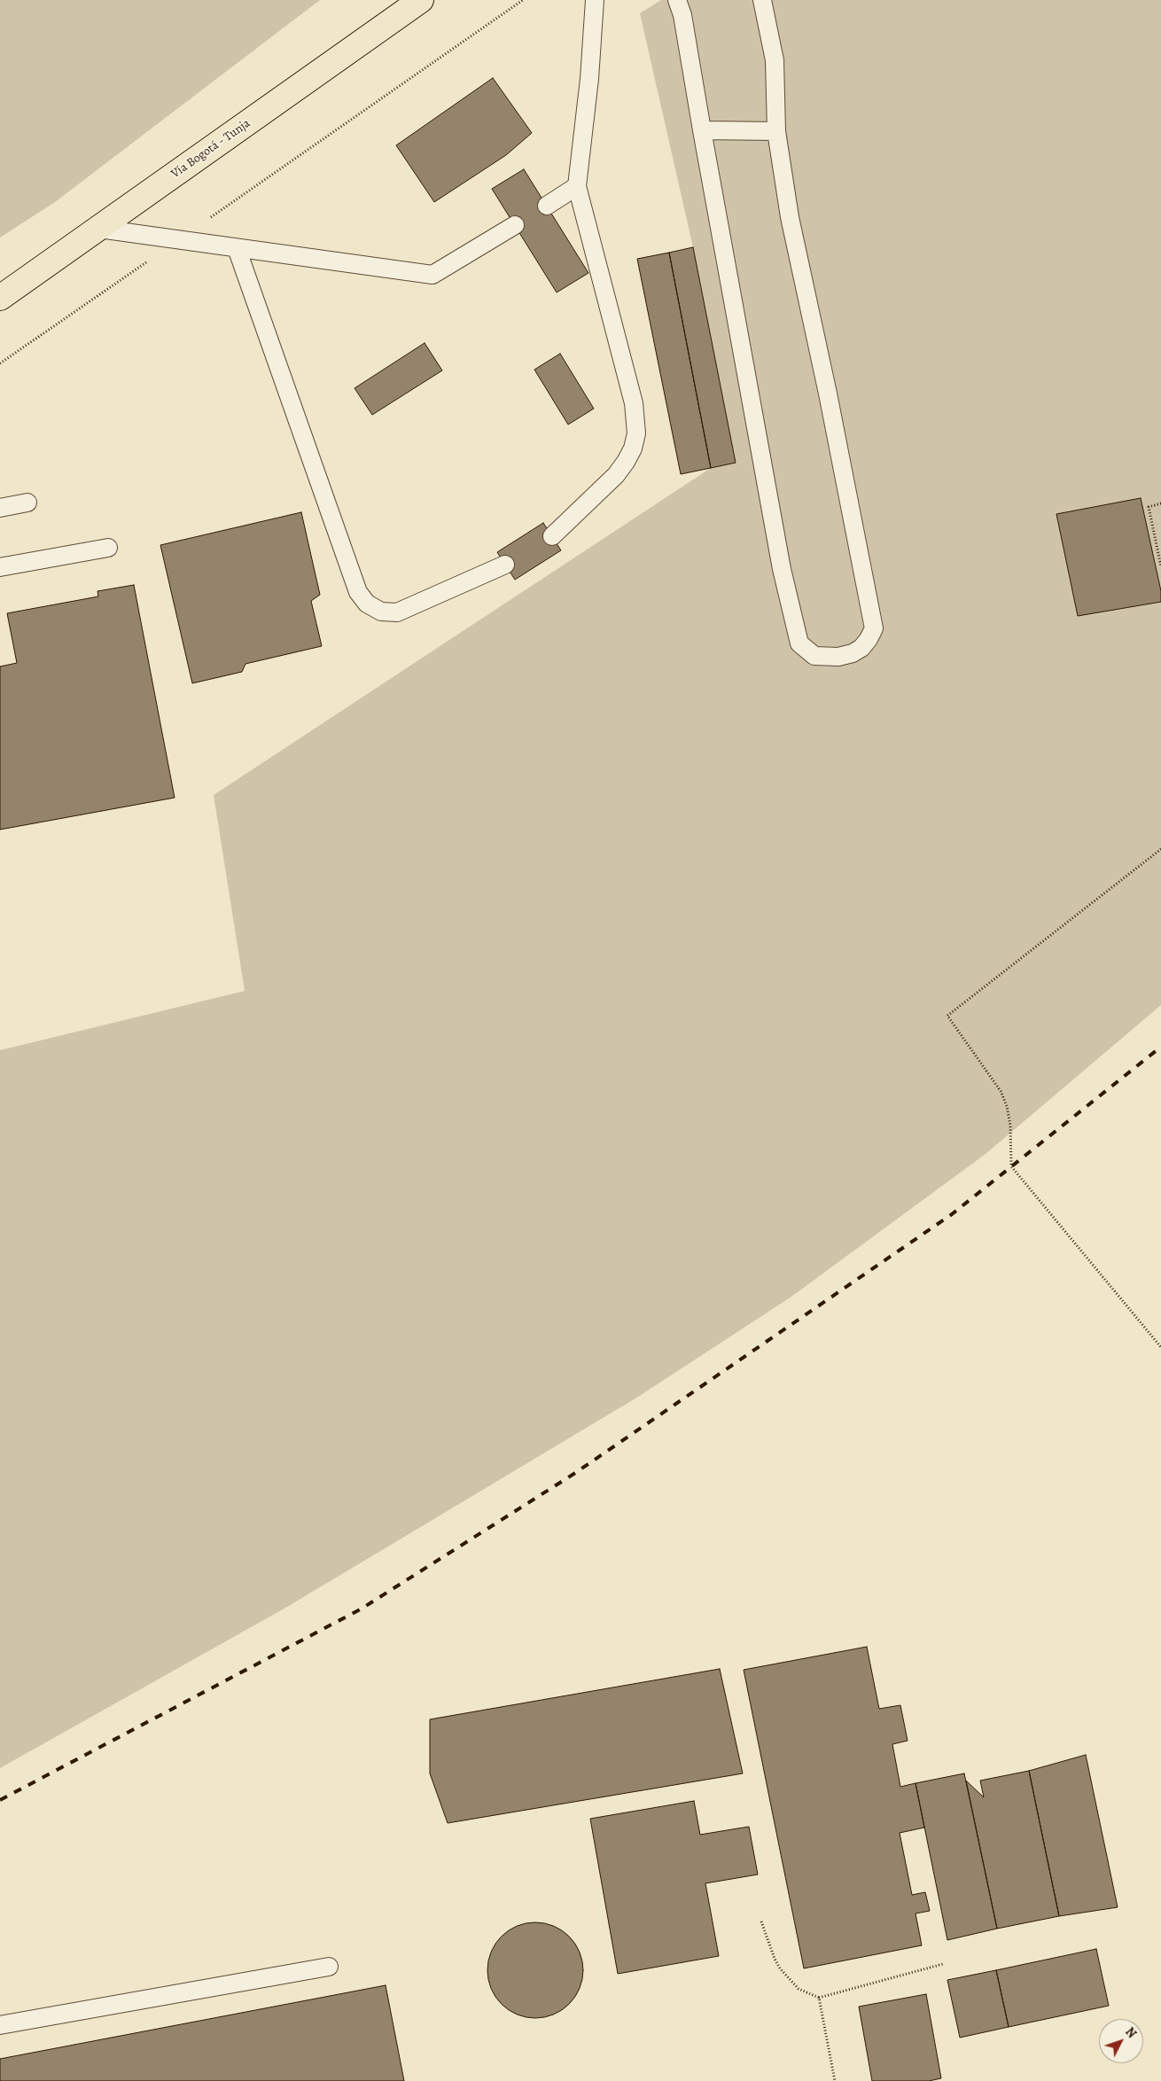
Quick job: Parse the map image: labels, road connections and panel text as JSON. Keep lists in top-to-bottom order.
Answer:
{
  "streets": {
    "highway": ["Vía Bogotá - Tunja"]
  },
  "north": "top right"
}
